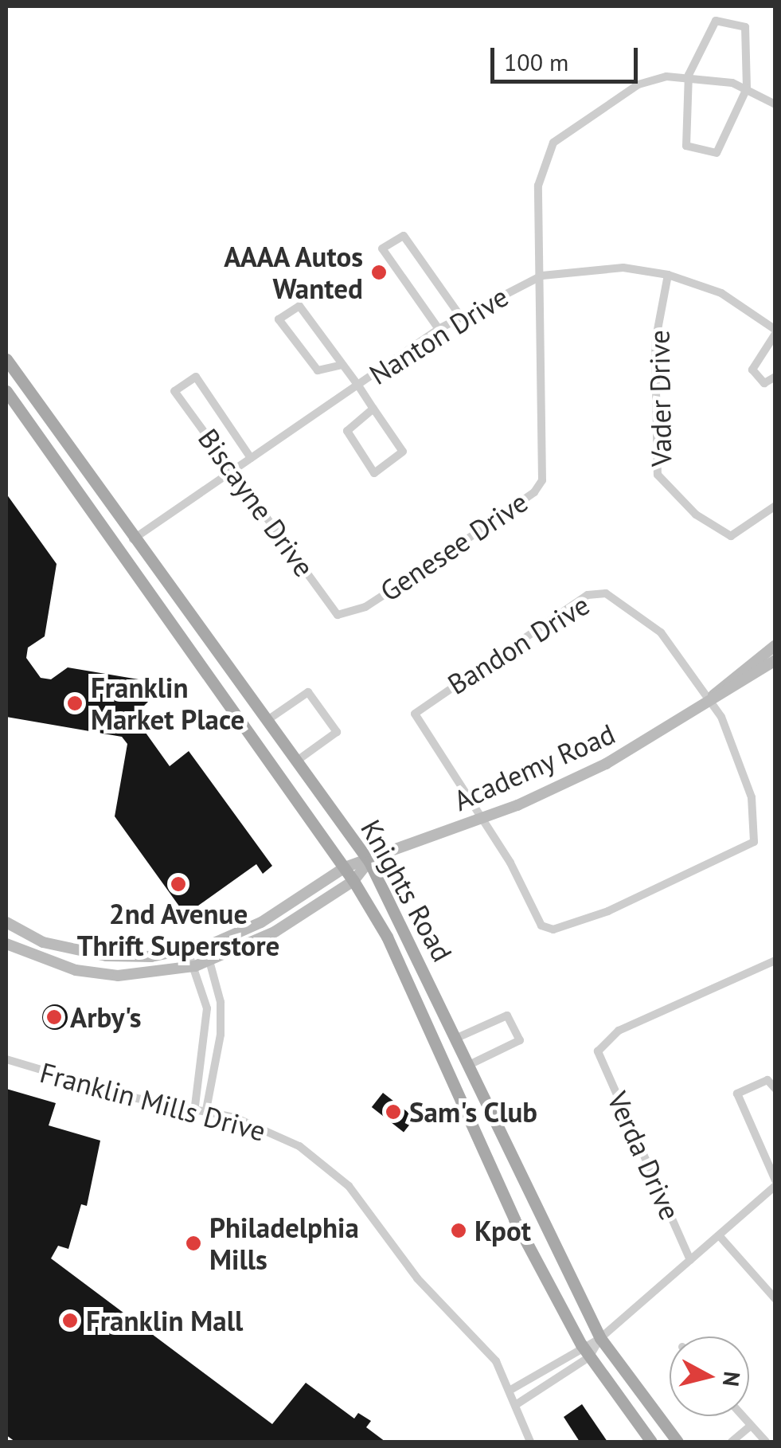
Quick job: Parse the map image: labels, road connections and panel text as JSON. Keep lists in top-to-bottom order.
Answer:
{
  "streets": {
    "main road": ["Knights Road"],
    "street": [
      "Nanton Drive",
      "Vader Drive",
      "Biscayne Drive",
      "Genesee Drive",
      "Bandon Drive",
      "Academy Road",
      "Franklin Mills Drive",
      "Verda Drive"
    ]
  },
  "crossings": [
    ["Nanton Drive", "Vader Drive"],
    ["Nanton Drive", "Biscayne Drive"],
    ["Nanton Drive", "Genesee Drive"],
    ["Nanton Drive", "Knights Road"],
    ["Biscayne Drive", "Genesee Drive"],
    ["Bandon Drive", "Academy Road"],
    ["Academy Road", "Knights Road"]
  ],
  "places": [
    "AAAA Autos Wanted",
    "Franklin Market Place",
    "2nd Avenue Thrift Superstore",
    "Arby's",
    "Sam's Club",
    "Kpot",
    "Philadelphia Mills",
    "Franklin Mall"
  ],
  "scale_bar": "100 m",
  "north": "right"
}
